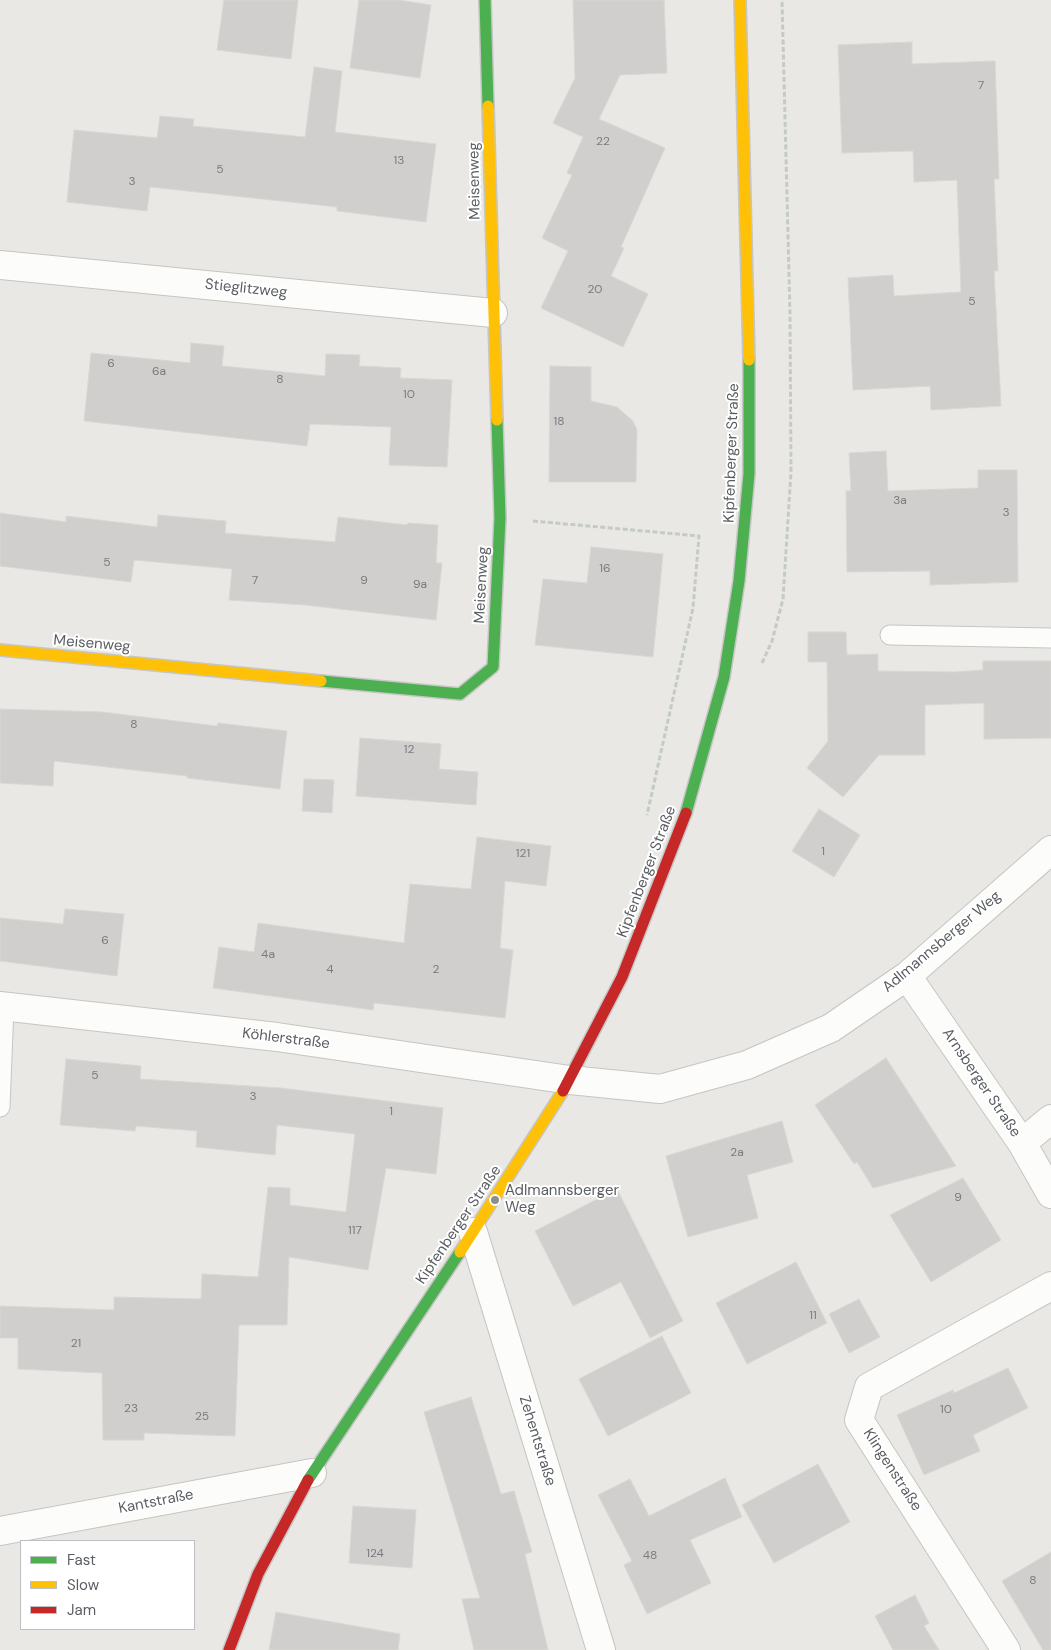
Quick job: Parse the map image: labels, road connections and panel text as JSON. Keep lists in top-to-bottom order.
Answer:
{
  "streets": {
    "street": [
      "Meisenweg",
      "Stieglitzweg",
      "Kipfenberger Straße",
      "Adlmannsberger Weg",
      "Köhlerstraße",
      "Arnsberger Straße",
      "Zehentstraße",
      "Klingenstraße",
      "Kantstraße"
    ]
  },
  "crossings": [
    ["Meisenweg", "Stieglitzweg"],
    ["Kipfenberger Straße", "Adlmannsberger Weg"],
    ["Kipfenberger Straße", "Köhlerstraße"],
    ["Kipfenberger Straße", "Zehentstraße"],
    ["Kipfenberger Straße", "Kantstraße"],
    ["Adlmannsberger Weg", "Köhlerstraße"],
    ["Adlmannsberger Weg", "Arnsberger Straße"]
  ],
  "places": ["Adlmannsberger Weg"],
  "house_numbers": [
    "7",
    "22",
    "13",
    "5",
    "3",
    "20",
    "5",
    "6",
    "6a",
    "8",
    "10",
    "18",
    "3a",
    "3",
    "5",
    "16",
    "7",
    "9",
    "9a",
    "8",
    "12",
    "1",
    "121",
    "6",
    "4a",
    "4",
    "2",
    "5",
    "3",
    "1",
    "2a",
    "9",
    "117",
    "11",
    "21",
    "23",
    "10",
    "25",
    "124",
    "48",
    "8"
  ],
  "legend": ["Fast", "Slow", "Jam"]
}
